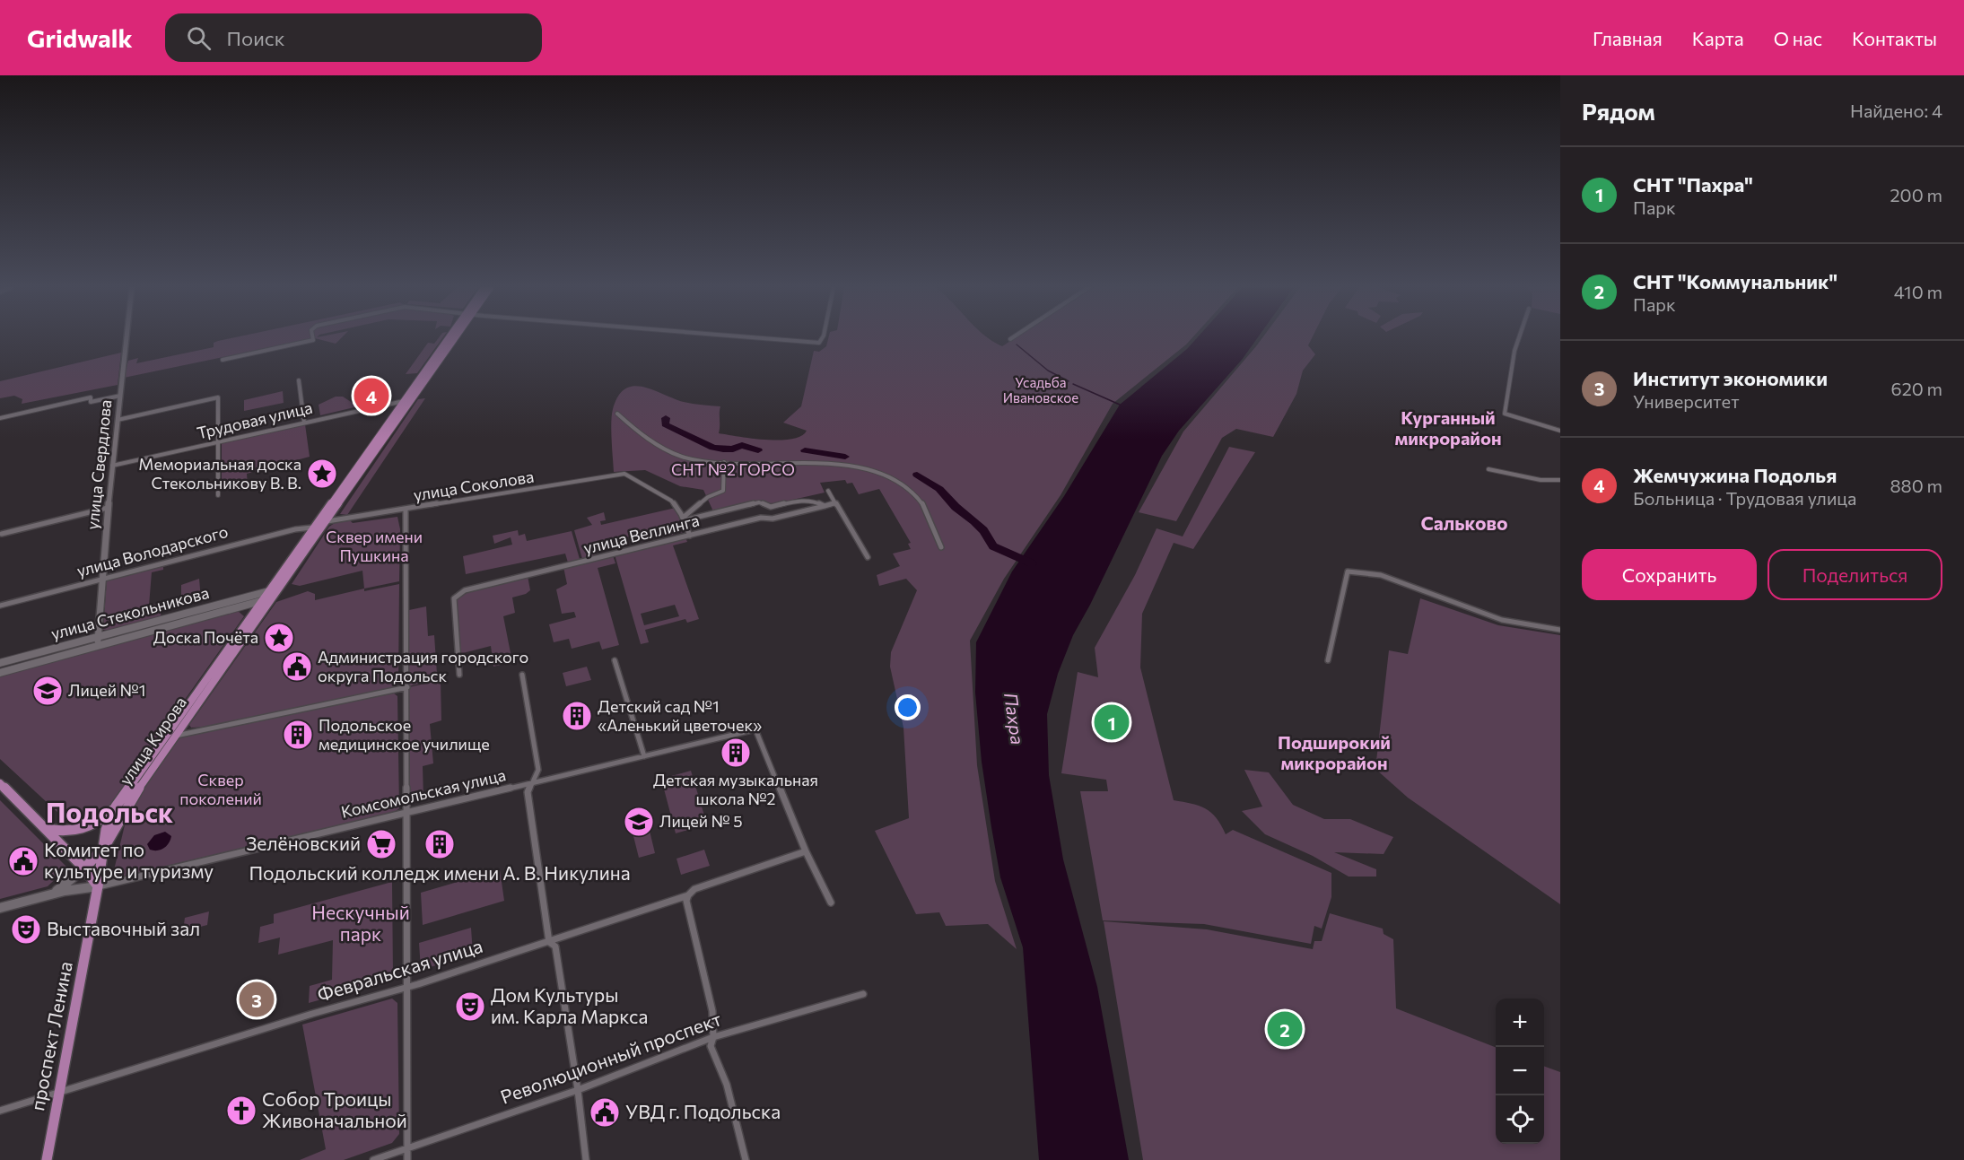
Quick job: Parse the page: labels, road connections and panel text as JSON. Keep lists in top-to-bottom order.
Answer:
{
  "streets": {
    "main road": ["улица Стекольникова", "улица Кирова", "проспект Ленина"],
    "street": [
      "Трудовая улица",
      "улица Свердлова",
      "улица Соколова",
      "улица Веллинга",
      "улица Володарского",
      "Комсомольская улица",
      "Февральская улица",
      "Революционный проспект"
    ]
  },
  "crossings": [
    ["Трудовая улица", "улица Свердлова"],
    ["Трудовая улица", "улица Кирова"],
    ["улица Свердлова", "улица Володарского"],
    ["улица Свердлова", "улица Стекольникова"],
    ["улица Соколова", "улица Кирова"],
    ["улица Володарского", "улица Кирова"],
    ["улица Стекольникова", "улица Кирова"],
    ["улица Кирова", "проспект Ленина"],
    ["Комсомольская улица", "Февральская улица"],
    ["Комсомольская улица", "проспект Ленина"],
    ["Февральская улица", "проспект Ленина"]
  ],
  "districts": [
    "Курганный микрорайон",
    "Сальково",
    "Подширокий микрорайон",
    "Подольск"
  ],
  "water": ["Пахра"],
  "parks": [
    "Усадьба Ивановское",
    "СНТ №2 ГОРСО",
    "Сквер имени Пушкина",
    "Сквер поколений",
    "Нескучный парк"
  ],
  "places": {
    "place": ["Мемориальная доска Стекольникову В. В.", "Доска Почёта"],
    "public building": ["Администрация городского округа Подольск", "Комитет по культуре и туризму", "УВД г. Подольска"],
    "school or university": ["Лицeй №1", "Лицей № 5"],
    "building": [
      "Детский сад №1 «Аленький цветочек»",
      "Подольское медицинское училище",
      "Детская музыкальная школа №2",
      "Подольский колледж имени А. В. Никулина"
    ],
    "supermarket": ["Зелёновский"],
    "theatre": ["Выставочный зал", "Дом Культуры им. Карла Маркса"],
    "church": ["Собор Троицы Живоначальной"]
  },
  "page": {
    "header": "Gridwalk",
    "search": "Поиск",
    "nav": [
      "Главная",
      "Карта",
      "О нас",
      "Контакты"
    ],
    "heading": ["Рядом", "Найдено: 4"],
    "list": [
      {
        "mark": "1",
        "name": "СНТ \"Пахра\"",
        "note": "Парк",
        "value": "200 m"
      },
      {
        "mark": "2",
        "name": "СНТ \"Коммунальник\"",
        "note": "Парк",
        "value": "410 m"
      },
      {
        "mark": "3",
        "name": "Институт экономики",
        "note": "Университет",
        "value": "620 m"
      },
      {
        "mark": "4",
        "name": "Жемчужина Подолья",
        "note": "Больница · Трудовая улица",
        "value": "880 m"
      }
    ],
    "pins": [
      "4",
      "1",
      "3",
      "2"
    ],
    "buttons": ["Сохранить", "Поделиться"],
    "map_buttons": ["+", "−"]
  }
}
